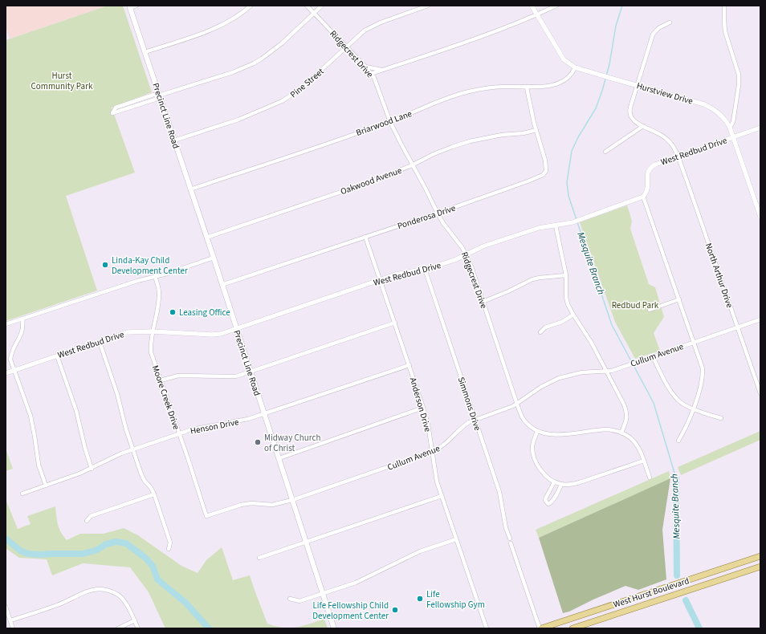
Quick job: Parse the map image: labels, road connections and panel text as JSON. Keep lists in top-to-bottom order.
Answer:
{
  "streets": {
    "main road": ["Precinct Line Road", "West Hurst Boulevard"],
    "street": [
      "Ridgecrest Drive",
      "Pine Street",
      "Hurstview Drive",
      "Briarwood Lane",
      "West Redbud Drive",
      "Oakwood Avenue",
      "Ponderosa Drive",
      "North Arthur Drive",
      "Cullum Avenue",
      "Moore Creek Drive",
      "Simmons Drive",
      "Anderson Drive",
      "Henson Drive"
    ]
  },
  "crossings": [
    ["Ridgecrest Drive", "Pine Street"],
    ["Ridgecrest Drive", "Briarwood Lane"],
    ["Ridgecrest Drive", "West Redbud Drive"],
    ["Ridgecrest Drive", "Oakwood Avenue"],
    ["Ridgecrest Drive", "Ponderosa Drive"],
    ["Ridgecrest Drive", "Cullum Avenue"],
    ["Pine Street", "Precinct Line Road"],
    ["Hurstview Drive", "Briarwood Lane"],
    ["Hurstview Drive", "West Redbud Drive"],
    ["Hurstview Drive", "North Arthur Drive"],
    ["Precinct Line Road", "Briarwood Lane"],
    ["Precinct Line Road", "West Redbud Drive"],
    ["Precinct Line Road", "Oakwood Avenue"],
    ["Precinct Line Road", "Ponderosa Drive"],
    ["Precinct Line Road", "Cullum Avenue"],
    ["Precinct Line Road", "Henson Drive"],
    ["Briarwood Lane", "Ponderosa Drive"],
    ["West Redbud Drive", "North Arthur Drive"],
    ["West Redbud Drive", "Moore Creek Drive"],
    ["West Redbud Drive", "Simmons Drive"],
    ["West Redbud Drive", "Anderson Drive"],
    ["Oakwood Avenue", "Ponderosa Drive"],
    ["Ponderosa Drive", "Anderson Drive"],
    ["North Arthur Drive", "Cullum Avenue"],
    ["Cullum Avenue", "Moore Creek Drive"],
    ["Cullum Avenue", "Simmons Drive"],
    ["Cullum Avenue", "Anderson Drive"],
    ["Moore Creek Drive", "Henson Drive"],
    ["Anderson Drive", "Henson Drive"]
  ],
  "water": ["Mesquite Branch"],
  "parks": ["Hurst Community Park", "Redbud Park"],
  "places": [
    "Linda-Kay Child Development Center",
    "Leasing Office",
    "Midway Church of Christ",
    "Life Fellowship Gym",
    "Life Fellowship Child Development Center"
  ]
}
